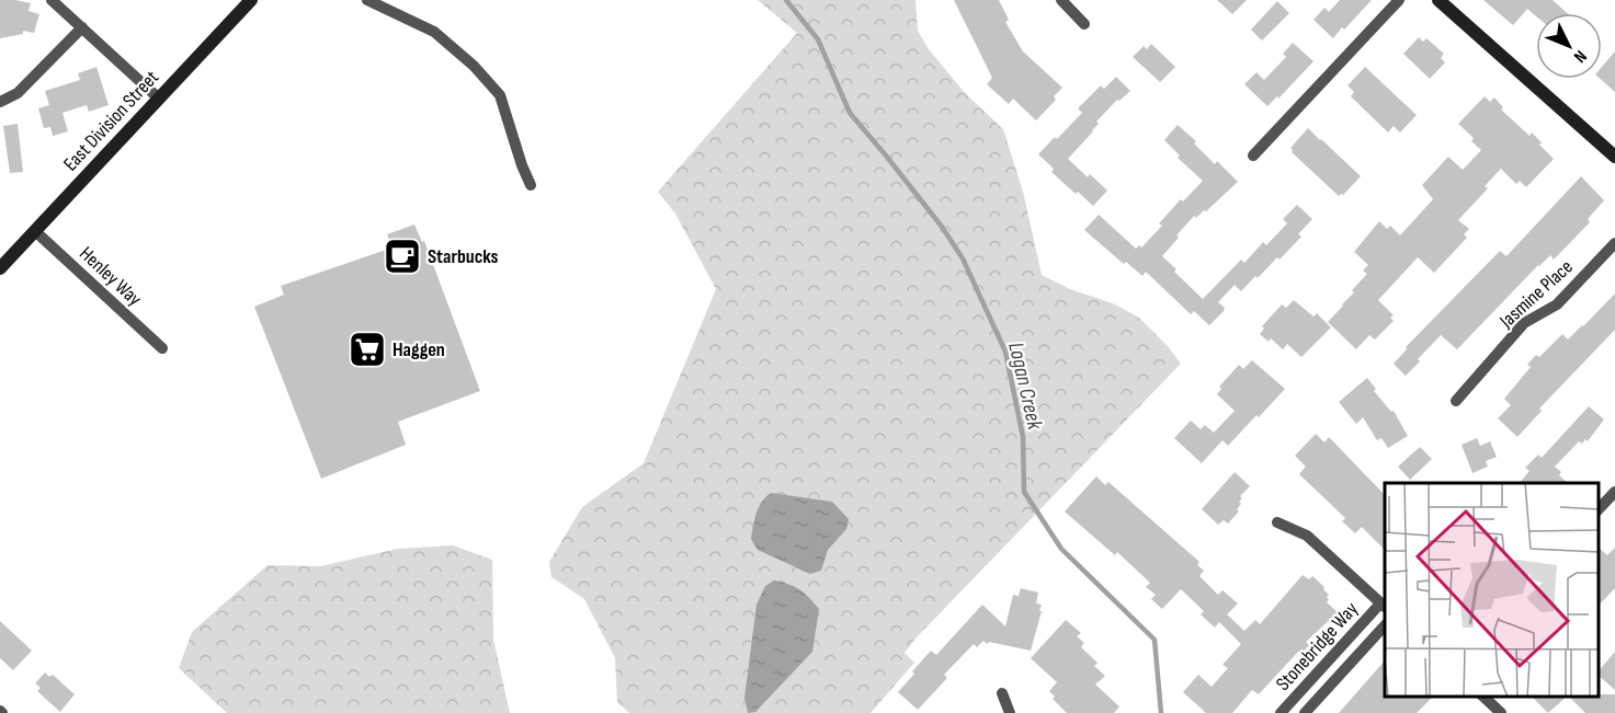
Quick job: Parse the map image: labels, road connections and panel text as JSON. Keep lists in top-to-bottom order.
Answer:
{
  "streets": {
    "street": [
      "East Division Street",
      "Henley Way",
      "Jasmine Place",
      "Stonebridge Way"
    ]
  },
  "crossings": [
    ["East Division Street", "Henley Way"]
  ],
  "water": ["Logan Creek"],
  "places": {
    "cafe": ["Starbucks"],
    "supermarket": ["Haggen"]
  },
  "north": "bottom right"
}
